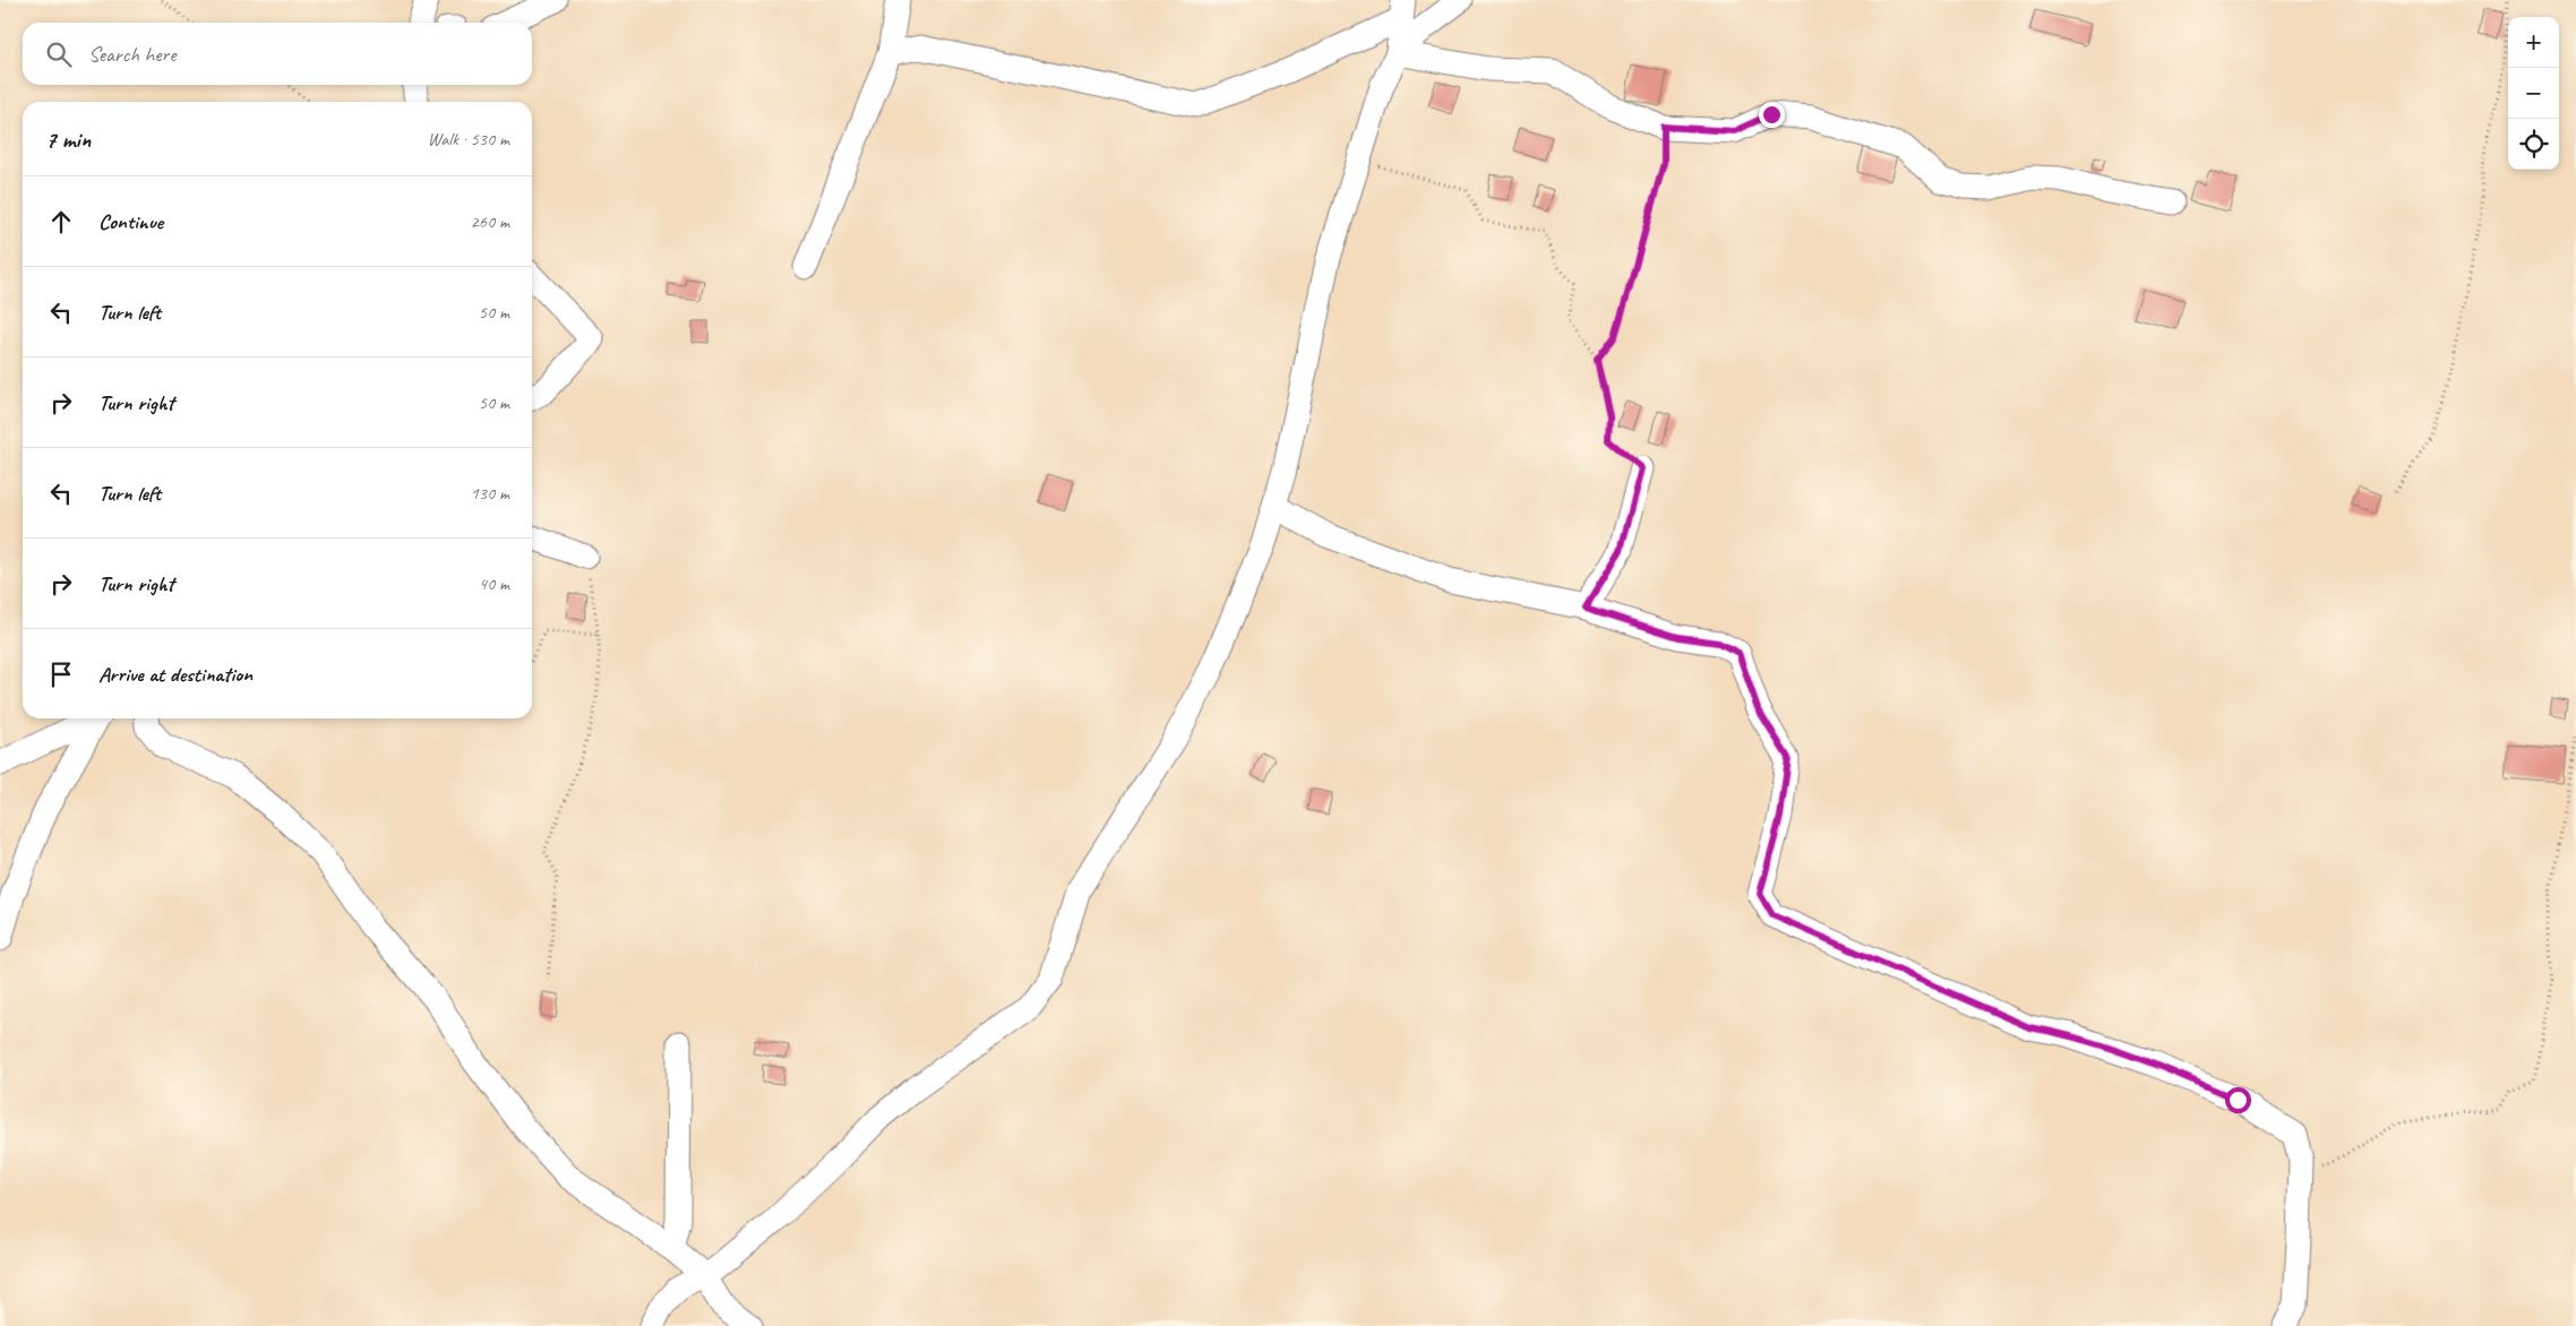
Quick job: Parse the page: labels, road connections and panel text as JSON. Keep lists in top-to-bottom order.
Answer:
{
  "page": {
    "map_buttons": ["+", "−"],
    "search": "Search here",
    "heading": ["7 min", "Walk · 530 m"],
    "list": [
      ["Continue", "260 m"],
      ["Turn left", "50 m"],
      ["Turn right", "50 m"],
      ["Turn left", "130 m"],
      ["Turn right", "40 m"],
      "Arrive at destination"
    ]
  }
}
